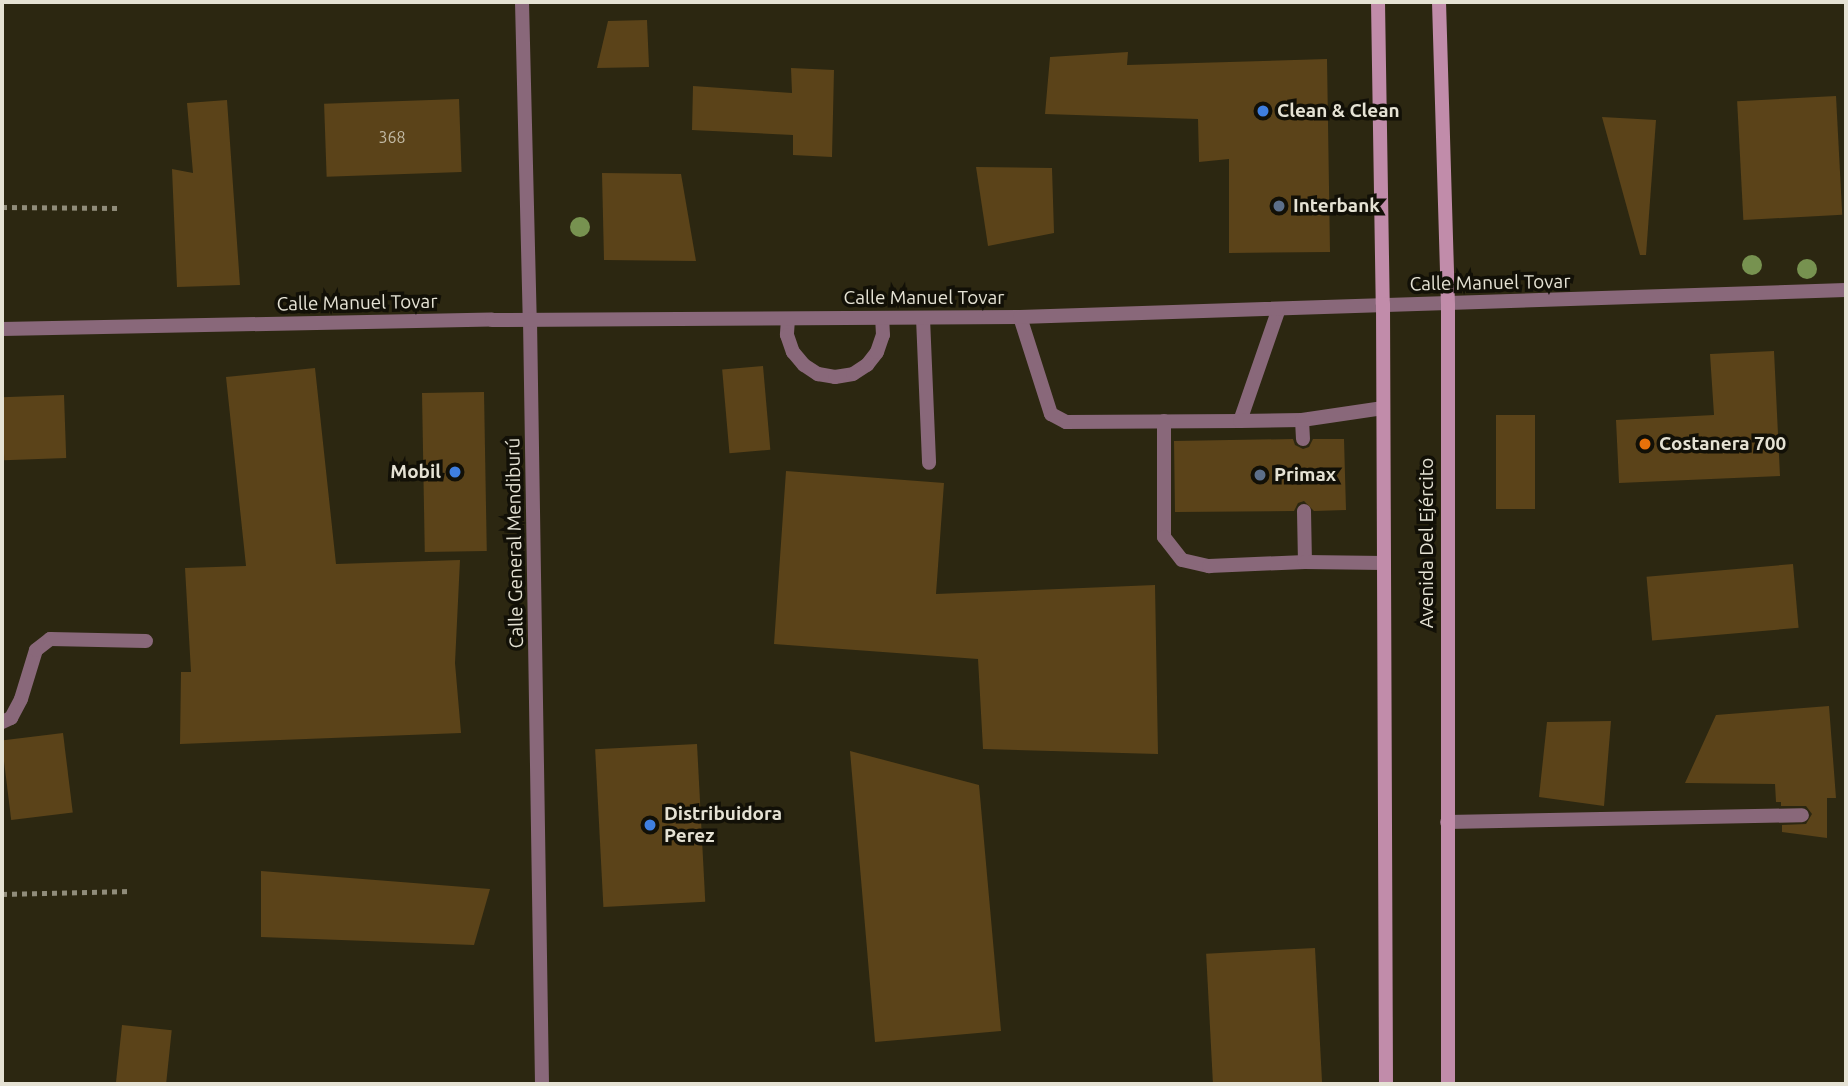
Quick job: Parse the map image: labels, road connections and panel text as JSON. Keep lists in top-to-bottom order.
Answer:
{
  "streets": {
    "main road": ["Avenida Del Ejército"],
    "street": ["Calle Manuel Tovar", "Calle General Mendiburú"]
  },
  "crossings": [
    ["Calle Manuel Tovar", "Calle General Mendiburú"],
    ["Calle Manuel Tovar", "Avenida Del Ejército"]
  ],
  "places": [
    "Clean & Clean",
    "Interbank",
    "Costanera 700",
    "Mobil",
    "Primax",
    "Distribuidora Perez"
  ],
  "house_numbers": ["368"]
}
